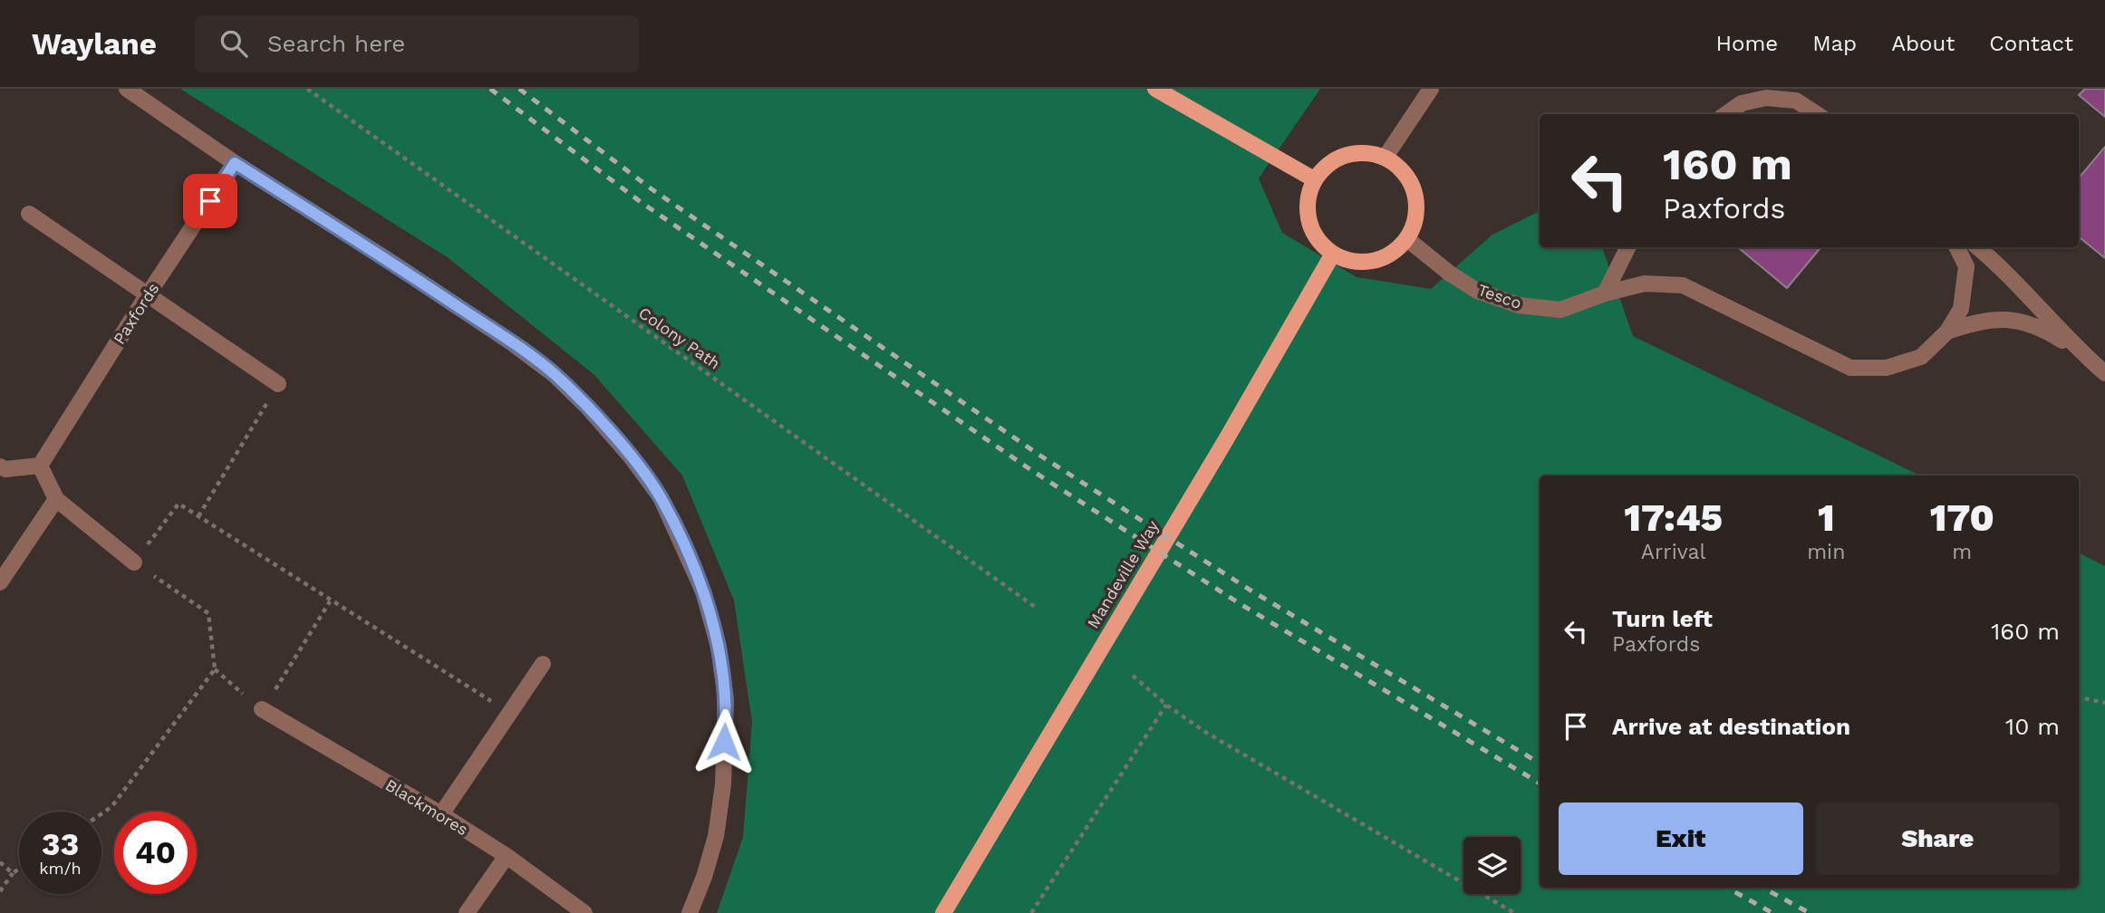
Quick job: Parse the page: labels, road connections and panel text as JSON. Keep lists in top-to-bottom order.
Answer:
{
  "streets": {
    "main road": ["Mandeville Way"],
    "street": ["Tesco", "Paxfords", "Blackmores"],
    "path": ["Colony Path"]
  },
  "crossings": [
    ["Tesco", "Mandeville Way"]
  ],
  "page": {
    "header": "Waylane",
    "search": "Search here",
    "nav": [
      "Home",
      "Map",
      "About",
      "Contact"
    ],
    "turn": ["160 m", "Paxfords"],
    "eta": [
      "17:45",
      "Arrival",
      "1",
      "min",
      "170",
      "m"
    ],
    "list": [
      {
        "name": "Turn left",
        "note": "Paxfords",
        "value": "160 m"
      },
      {
        "name": "Arrive at destination",
        "value": "10 m"
      }
    ],
    "buttons": ["Exit", "Share"],
    "speed": "33 km/h",
    "limit": "40"
  }
}
